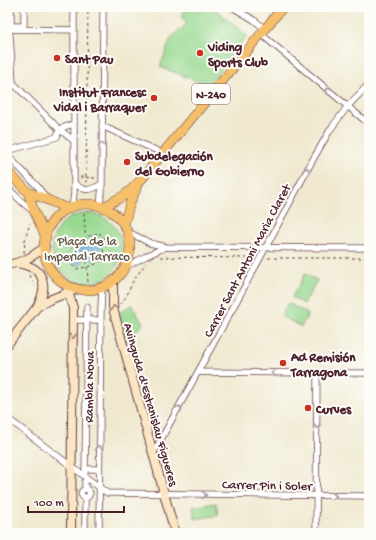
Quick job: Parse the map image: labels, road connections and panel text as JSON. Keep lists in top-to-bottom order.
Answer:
{
  "streets": {
    "main road": ["N-240", "Rambla Nova", "Avinguda d'Estanislau Figueres"],
    "street": ["Carrer Sant Antoni Maria Claret", "Carrer Pin i Soler"]
  },
  "crossings": [
    ["Carrer Sant Antoni Maria Claret", "Avinguda d'Estanislau Figueres"],
    ["Rambla Nova", "Carrer Pin i Soler"],
    ["Avinguda d'Estanislau Figueres", "Carrer Pin i Soler"]
  ],
  "one_way": ["Carrer Sant Antoni Maria Claret", "Avinguda d'Estanislau Figueres", "Carrer Pin i Soler"],
  "parks": ["Plaça de la Imperial Tarraco"],
  "places": [
    "Viding Sports Club",
    "Sant Pau",
    "Institut Francesc Vidal i Barraquer",
    "Subdelegación del Gobierno",
    "Ad Remisión Tarragona",
    "Curves"
  ],
  "scale_bar": "100 m"
}
